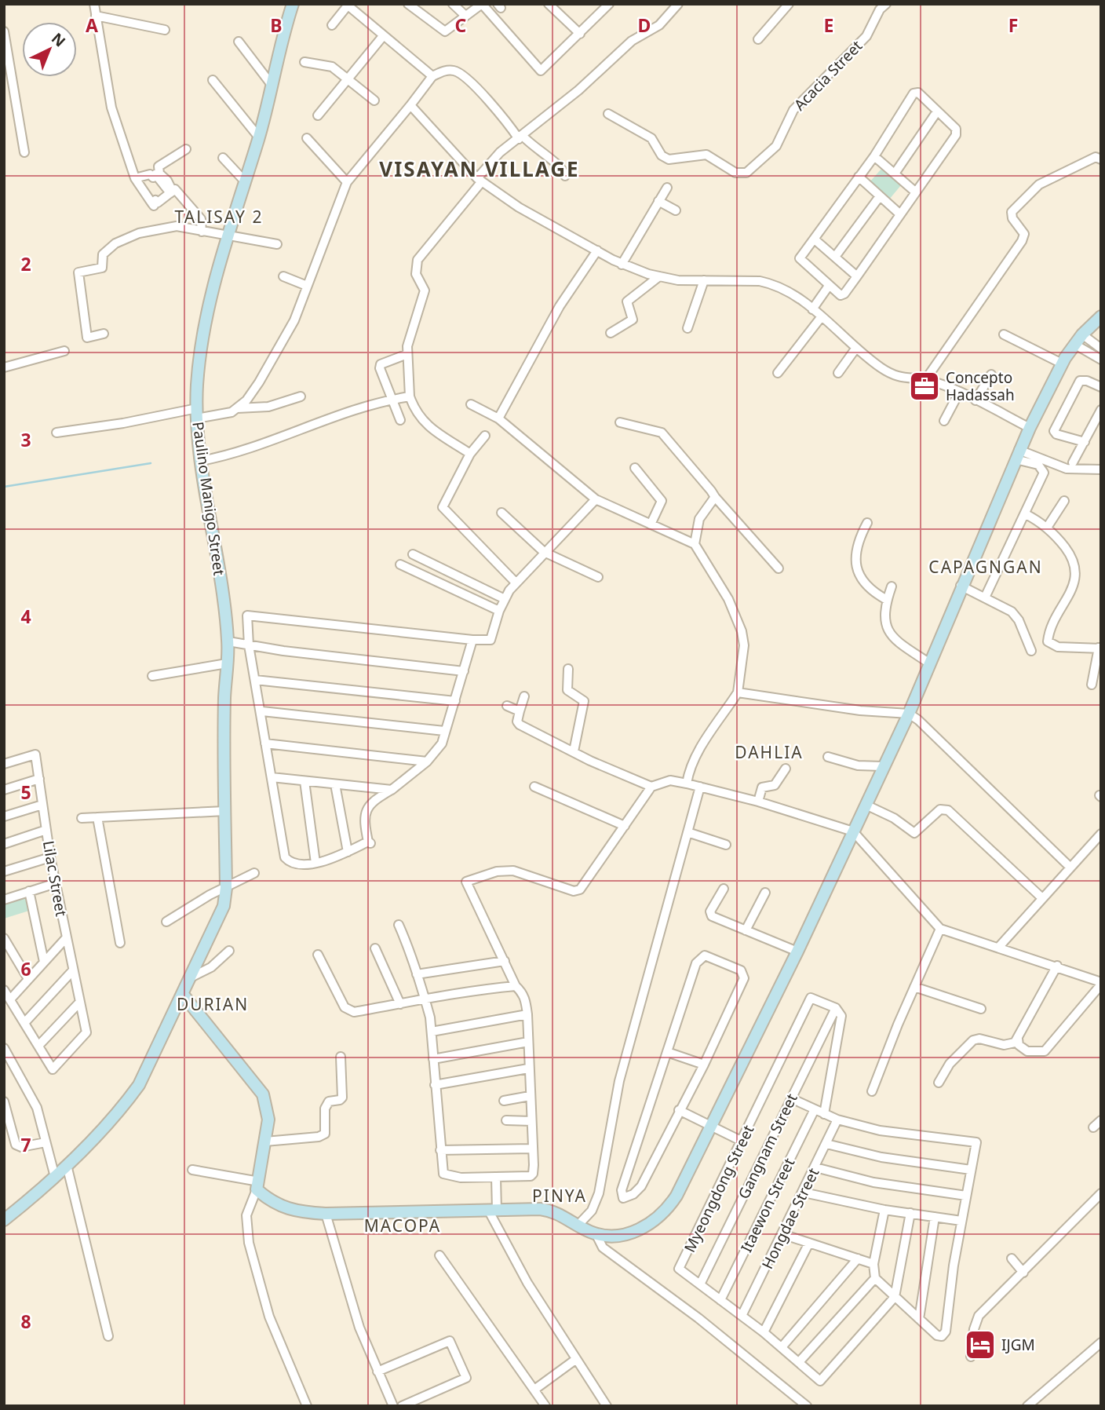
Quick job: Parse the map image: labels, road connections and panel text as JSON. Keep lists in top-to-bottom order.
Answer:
{
  "streets": {
    "street": [
      "Acacia Street",
      "Paulino Manigo Street",
      "Lilac Street",
      "Gangnam Street",
      "Myeongdong Street",
      "Itaewon Street",
      "Hongdae Street"
    ]
  },
  "crossings": [
    ["Gangnam Street", "Myeongdong Street"],
    ["Myeongdong Street", "Itaewon Street"],
    ["Myeongdong Street", "Hongdae Street"]
  ],
  "districts": [
    "VISAYAN VILLAGE",
    "TALISAY 2",
    "CAPAGNGAN",
    "DAHLIA",
    "DURIAN",
    "PINYA",
    "MACOPA"
  ],
  "places": {
    "office": ["Concepto Hadassah"],
    "hotel": ["IJGM"]
  },
  "north": "top right",
  "grid": {
    "columns": [
      "A",
      "B",
      "C",
      "D",
      "E",
      "F"
    ],
    "rows": [
      "2",
      "3",
      "4",
      "5",
      "6",
      "7",
      "8"
    ]
  }
}
